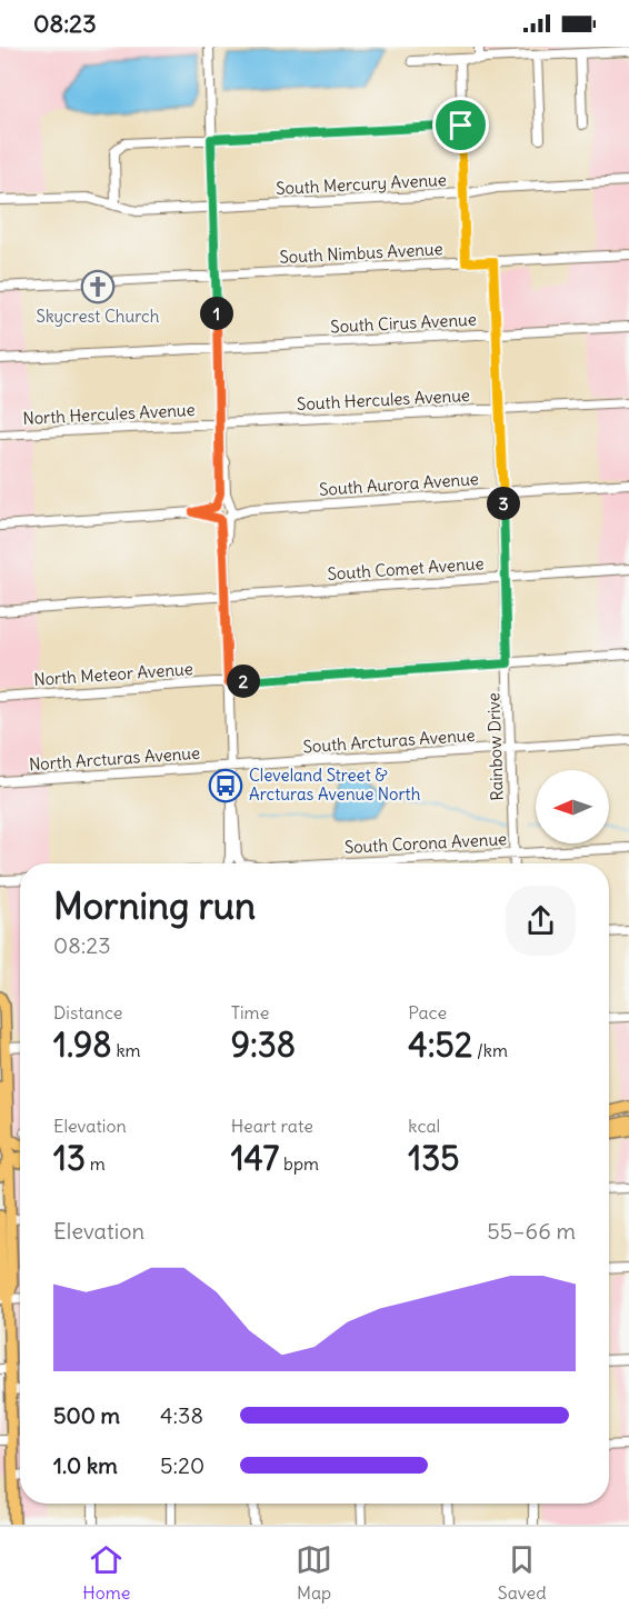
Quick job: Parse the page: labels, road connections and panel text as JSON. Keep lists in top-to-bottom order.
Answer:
{
  "streets": {
    "street": [
      "South Mercury Avenue",
      "South Nimbus Avenue",
      "South Cirus Avenue",
      "South Hercules Avenue",
      "North Hercules Avenue",
      "South Aurora Avenue",
      "South Comet Avenue",
      "North Meteor Avenue",
      "South Arcturas Avenue",
      "Rainbow Drive",
      "North Arcturas Avenue",
      "South Corona Avenue"
    ]
  },
  "crossings": [
    ["South Nimbus Avenue", "Rainbow Drive"],
    ["South Cirus Avenue", "Rainbow Drive"],
    ["South Hercules Avenue", "North Hercules Avenue"],
    ["South Hercules Avenue", "Rainbow Drive"],
    ["South Aurora Avenue", "Rainbow Drive"],
    ["South Comet Avenue", "Rainbow Drive"],
    ["North Meteor Avenue", "Rainbow Drive"],
    ["South Arcturas Avenue", "Rainbow Drive"],
    ["South Arcturas Avenue", "North Arcturas Avenue"],
    ["Rainbow Drive", "South Corona Avenue"]
  ],
  "places": {
    "church": ["Skycrest Church"],
    "bus stop": ["Cleveland Street & Arcturas Avenue North"]
  },
  "north": "left",
  "page": {
    "status": "08:23",
    "pins": ["1", "3", "2"],
    "heading": ["Morning run", "08:23"],
    "stats": [
      ["Distance", "1.98 km"],
      ["Time", "9:38"],
      ["Pace", "4:52 /km"],
      ["Elevation", "13 m"],
      ["Heart rate", "147 bpm"],
      ["kcal", "135"]
    ],
    "chart": ["Elevation", "55–66 m"],
    "list": [
      {
        "name": "500 m",
        "note": "4:38"
      },
      {
        "name": "1.0 km",
        "note": "5:20"
      }
    ],
    "tabs": ["Home", "Map", "Saved"]
  }
}
